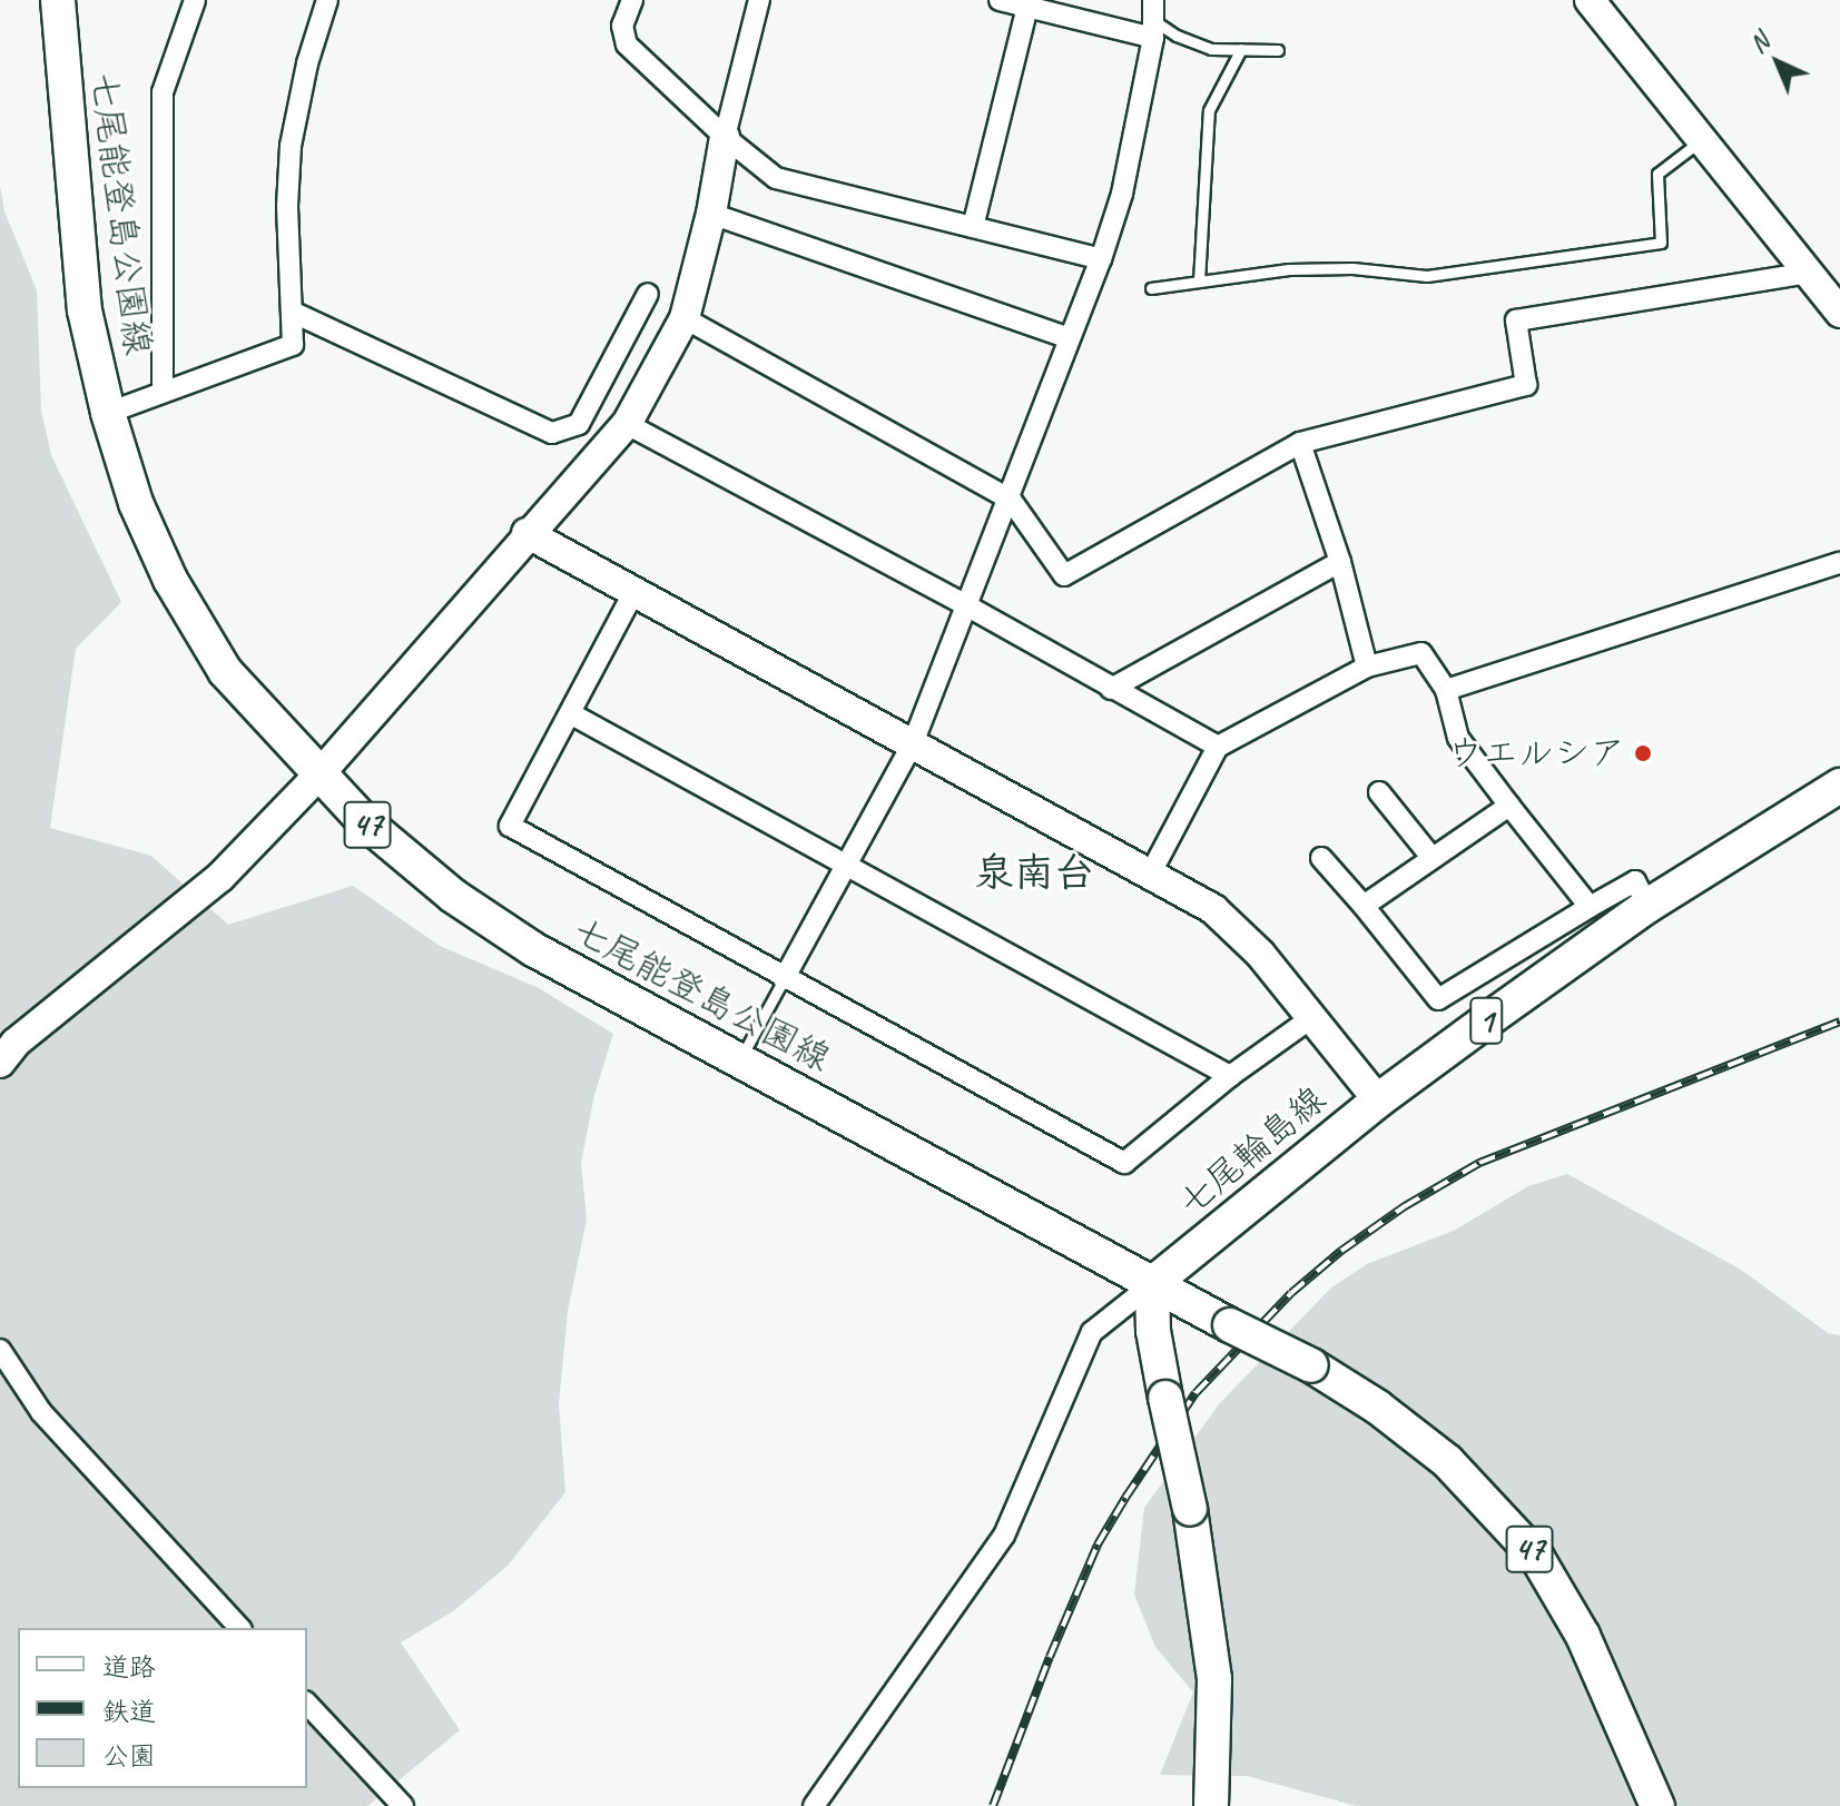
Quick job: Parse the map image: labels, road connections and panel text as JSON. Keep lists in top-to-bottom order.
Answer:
{
  "streets": {
    "main road": [
      "七尾能登島公園線",
      "47",
      "1",
      "七尾輪島線"
    ]
  },
  "crossings": [
    ["七尾能登島公園線", "七尾輪島線"]
  ],
  "districts": ["泉南台"],
  "places": ["ウエルシア"],
  "legend": ["道路", "鉄道", "公園"],
  "north": "top left"
}
